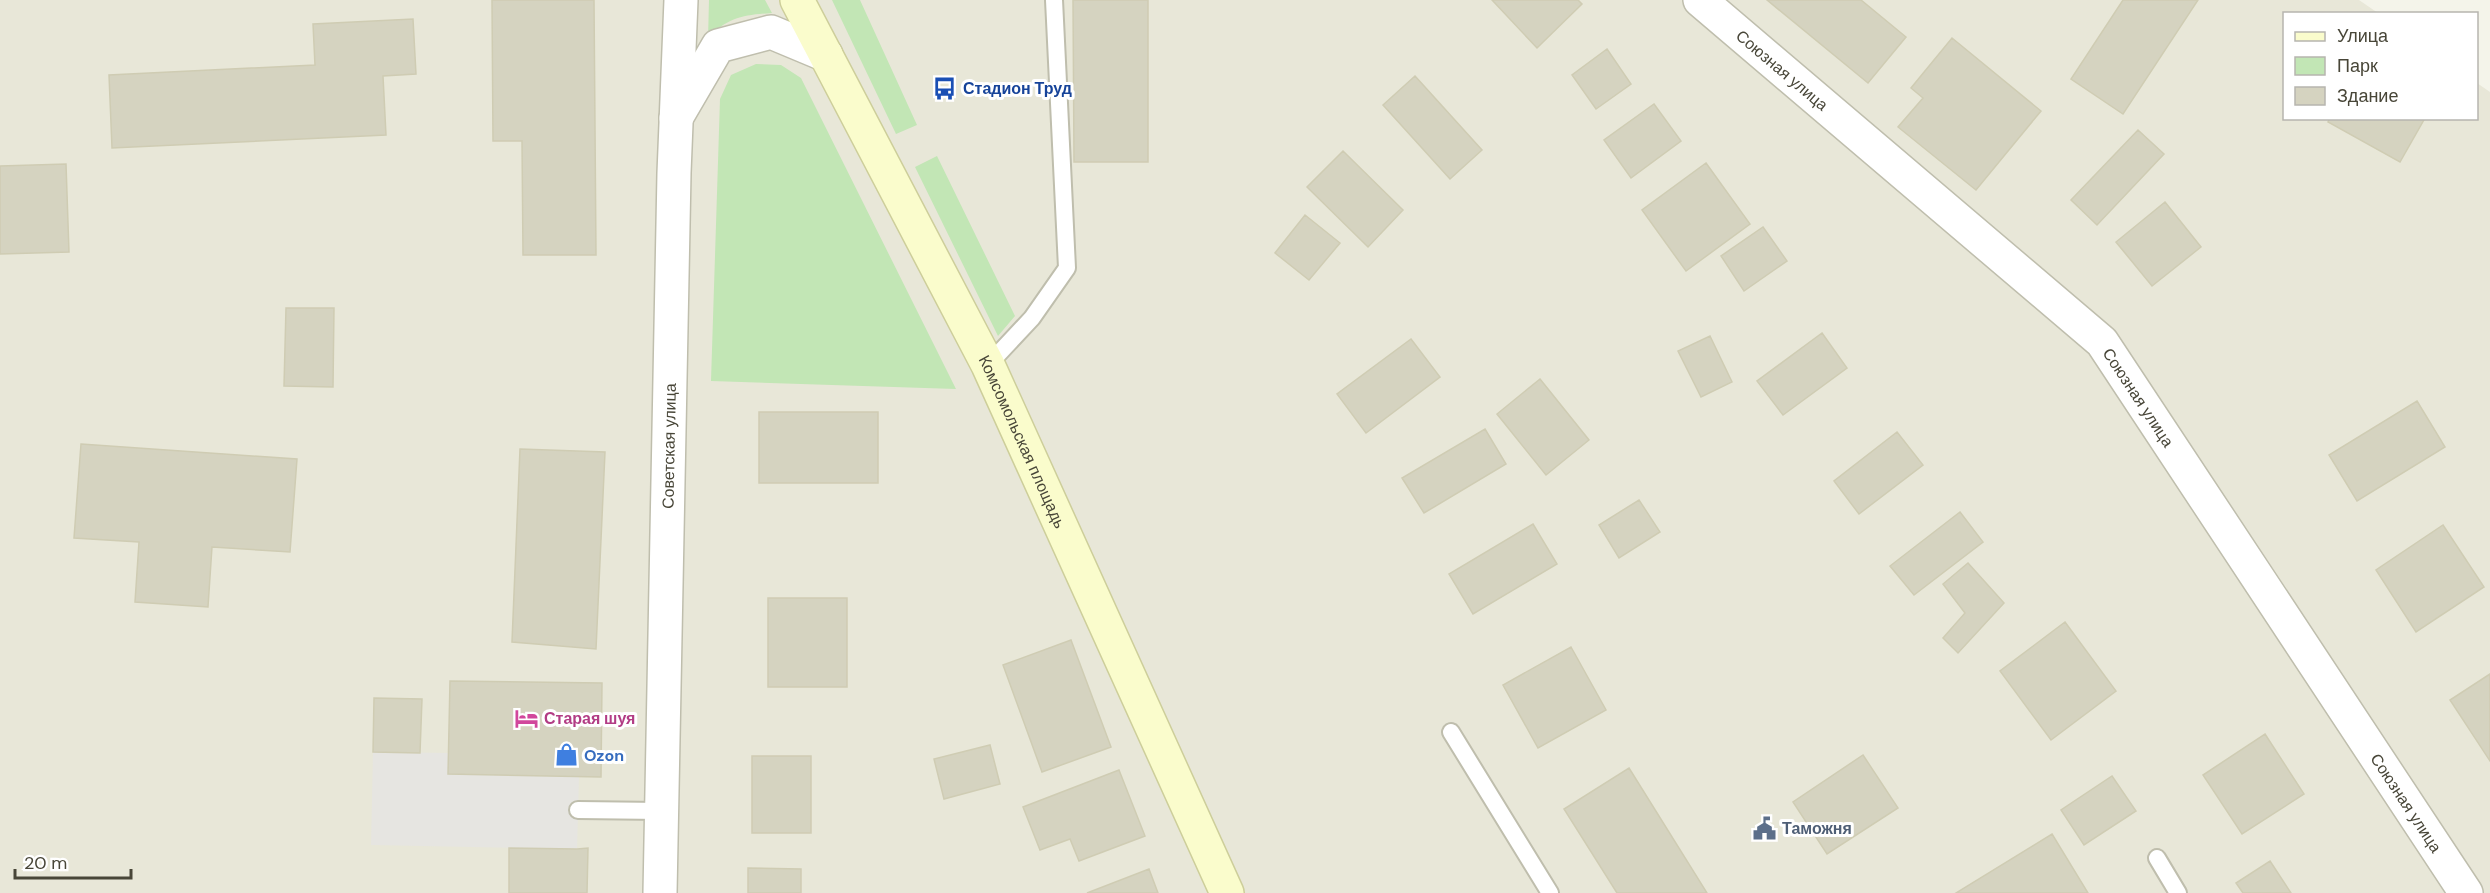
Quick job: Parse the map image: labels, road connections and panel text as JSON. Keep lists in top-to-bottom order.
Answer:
{
  "streets": {
    "main road": ["Комсомольская площадь"],
    "street": ["Союзная улица", "Советская улица"]
  },
  "places": {
    "bus stop": ["Стадион Труд"],
    "hotel": ["Старая шуя"],
    "shop": ["Ozon"],
    "public building": ["Таможня"]
  },
  "legend": ["Улица", "Парк", "Здание"],
  "scale_bar": "20 m"
}
